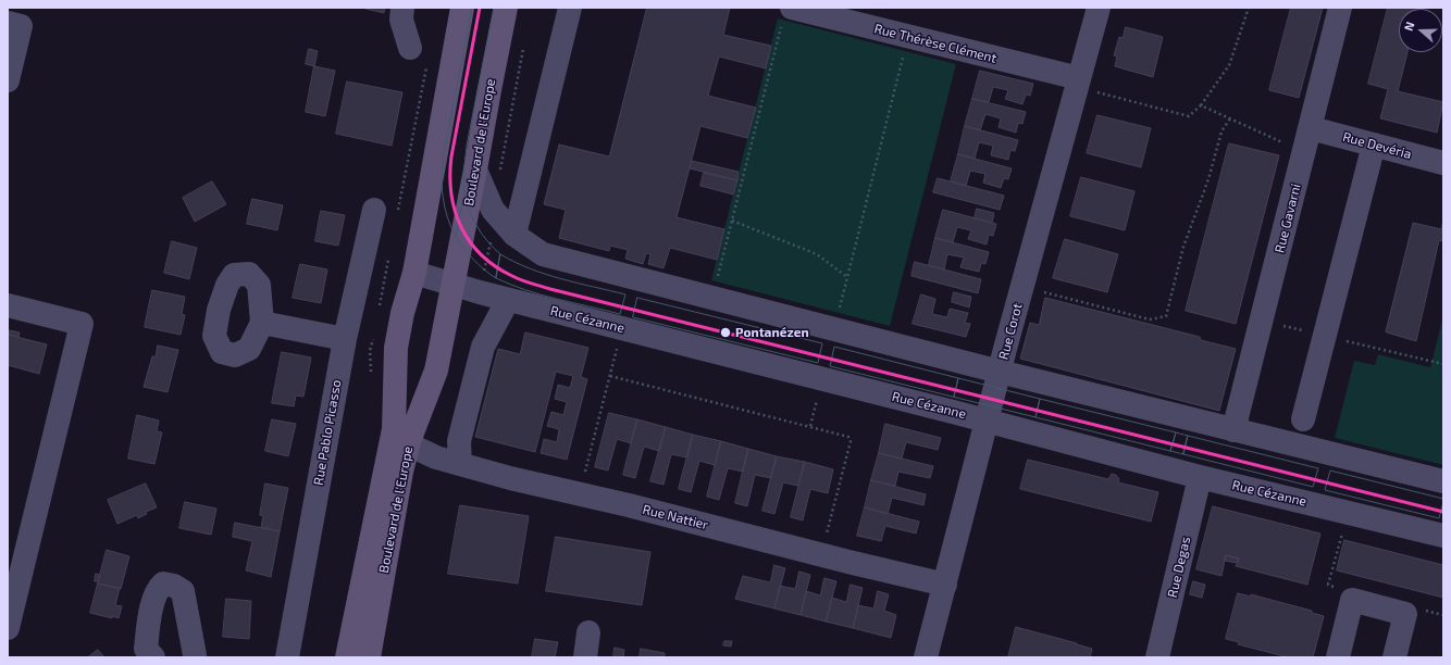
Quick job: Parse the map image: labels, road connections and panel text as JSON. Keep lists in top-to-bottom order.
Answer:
{
  "streets": {
    "main road": ["Boulevard de l'Europe"],
    "street": [
      "Rue Thérèse Clément",
      "Rue Devéria",
      "Rue Gavarni",
      "Rue Cézanne",
      "Rue Corot",
      "Rue Pablo Picasso",
      "Rue Nattier",
      "Rue Degas"
    ]
  },
  "crossings": [
    ["Rue Thérèse Clément", "Rue Corot"],
    ["Boulevard de l'Europe", "Rue Cézanne"],
    ["Boulevard de l'Europe", "Rue Nattier"],
    ["Rue Devéria", "Rue Gavarni"],
    ["Rue Cézanne", "Rue Corot"],
    ["Rue Cézanne", "Rue Degas"],
    ["Rue Corot", "Rue Nattier"]
  ],
  "places": ["Pontanézen"],
  "north": "left"
}
